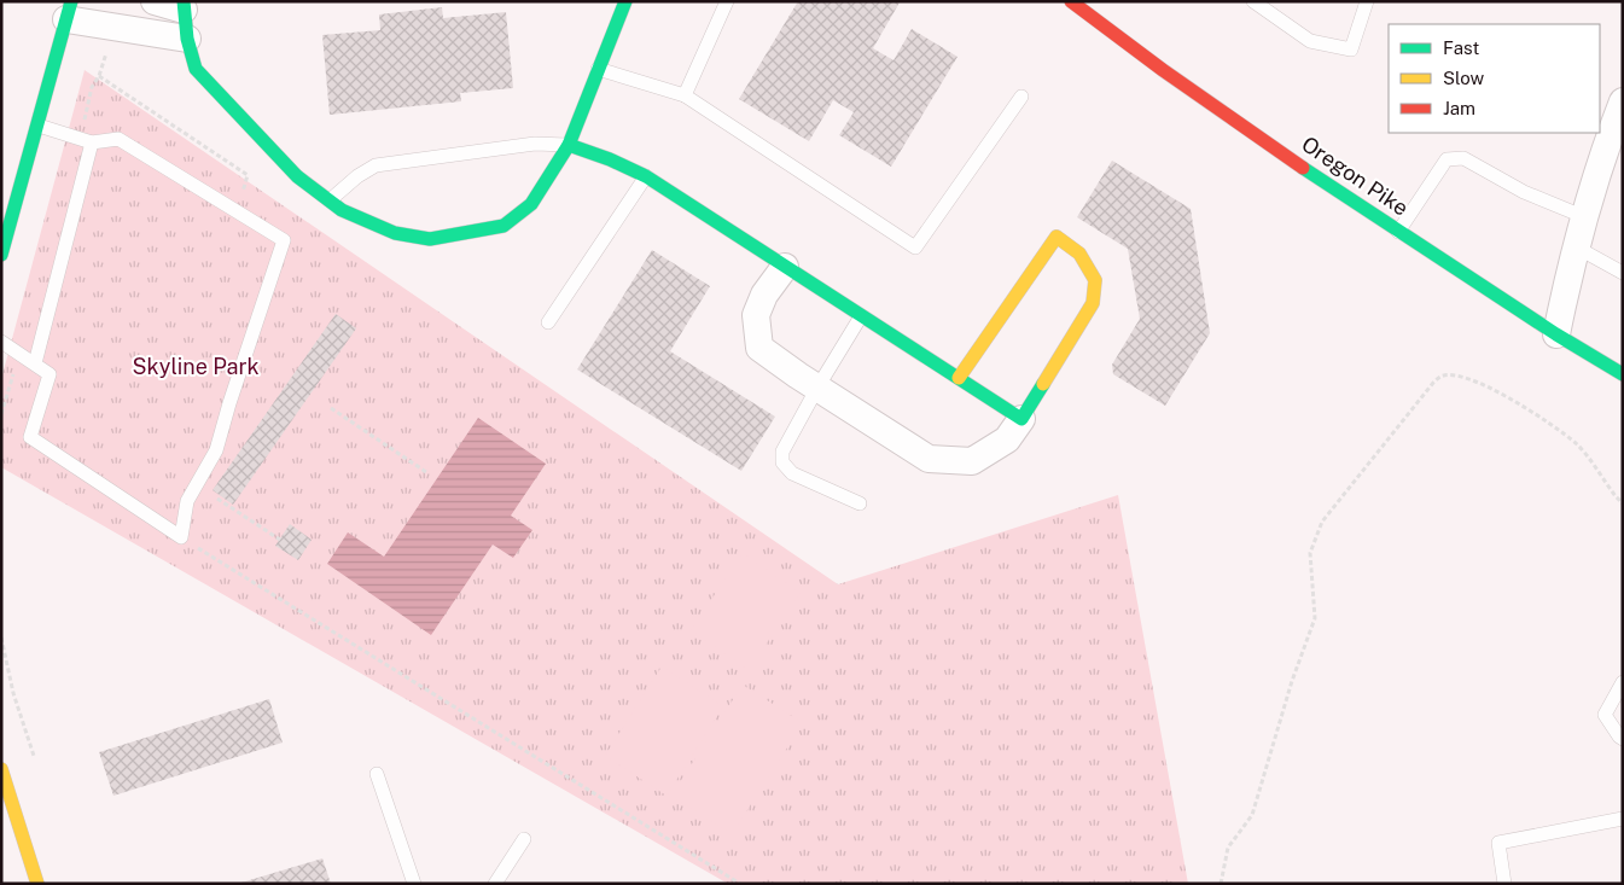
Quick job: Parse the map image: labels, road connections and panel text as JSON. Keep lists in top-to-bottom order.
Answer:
{
  "streets": {
    "street": ["Oregon Pike"]
  },
  "parks": ["Skyline Park"],
  "legend": ["Fast", "Slow", "Jam"]
}
